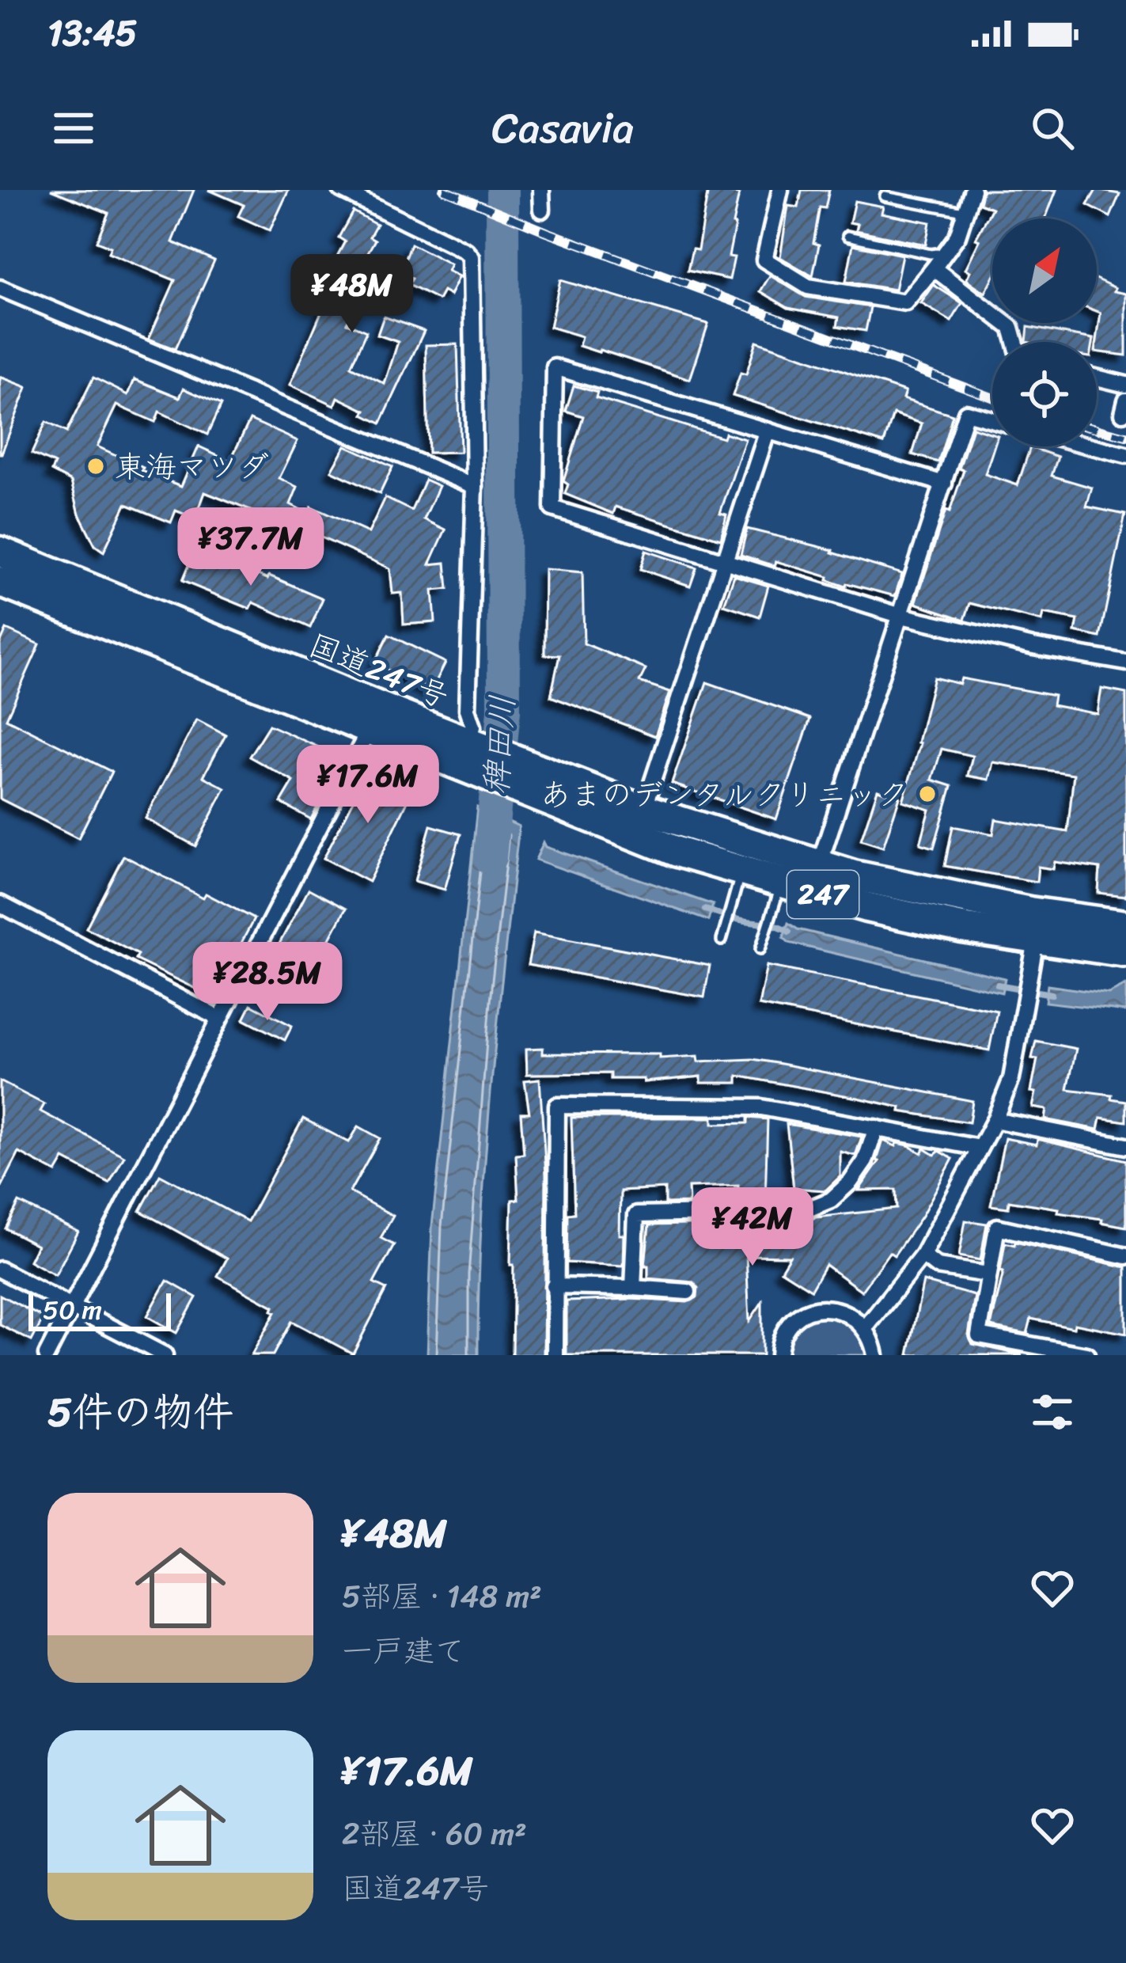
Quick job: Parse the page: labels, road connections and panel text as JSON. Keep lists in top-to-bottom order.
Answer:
{
  "streets": {
    "highway": ["国道247号", "247"]
  },
  "water": ["稗田川"],
  "places": ["東海マツダ", "あまのデンタルクリニック"],
  "scale_bar": "50 m",
  "north": "top right",
  "page": {
    "status": "13:45",
    "header": "Casavia",
    "price": [
      "¥48M",
      "¥37.7M",
      "¥17.6M",
      "¥28.5M",
      "¥42M"
    ],
    "scale": "50 m",
    "heading": "5件の物件",
    "list": [
      {
        "name": "¥48M",
        "note": "5部屋 · 148 m² · 一戸建て"
      },
      {
        "name": "¥17.6M",
        "note": "2部屋 · 60 m² · 国道247号"
      }
    ]
  }
}
